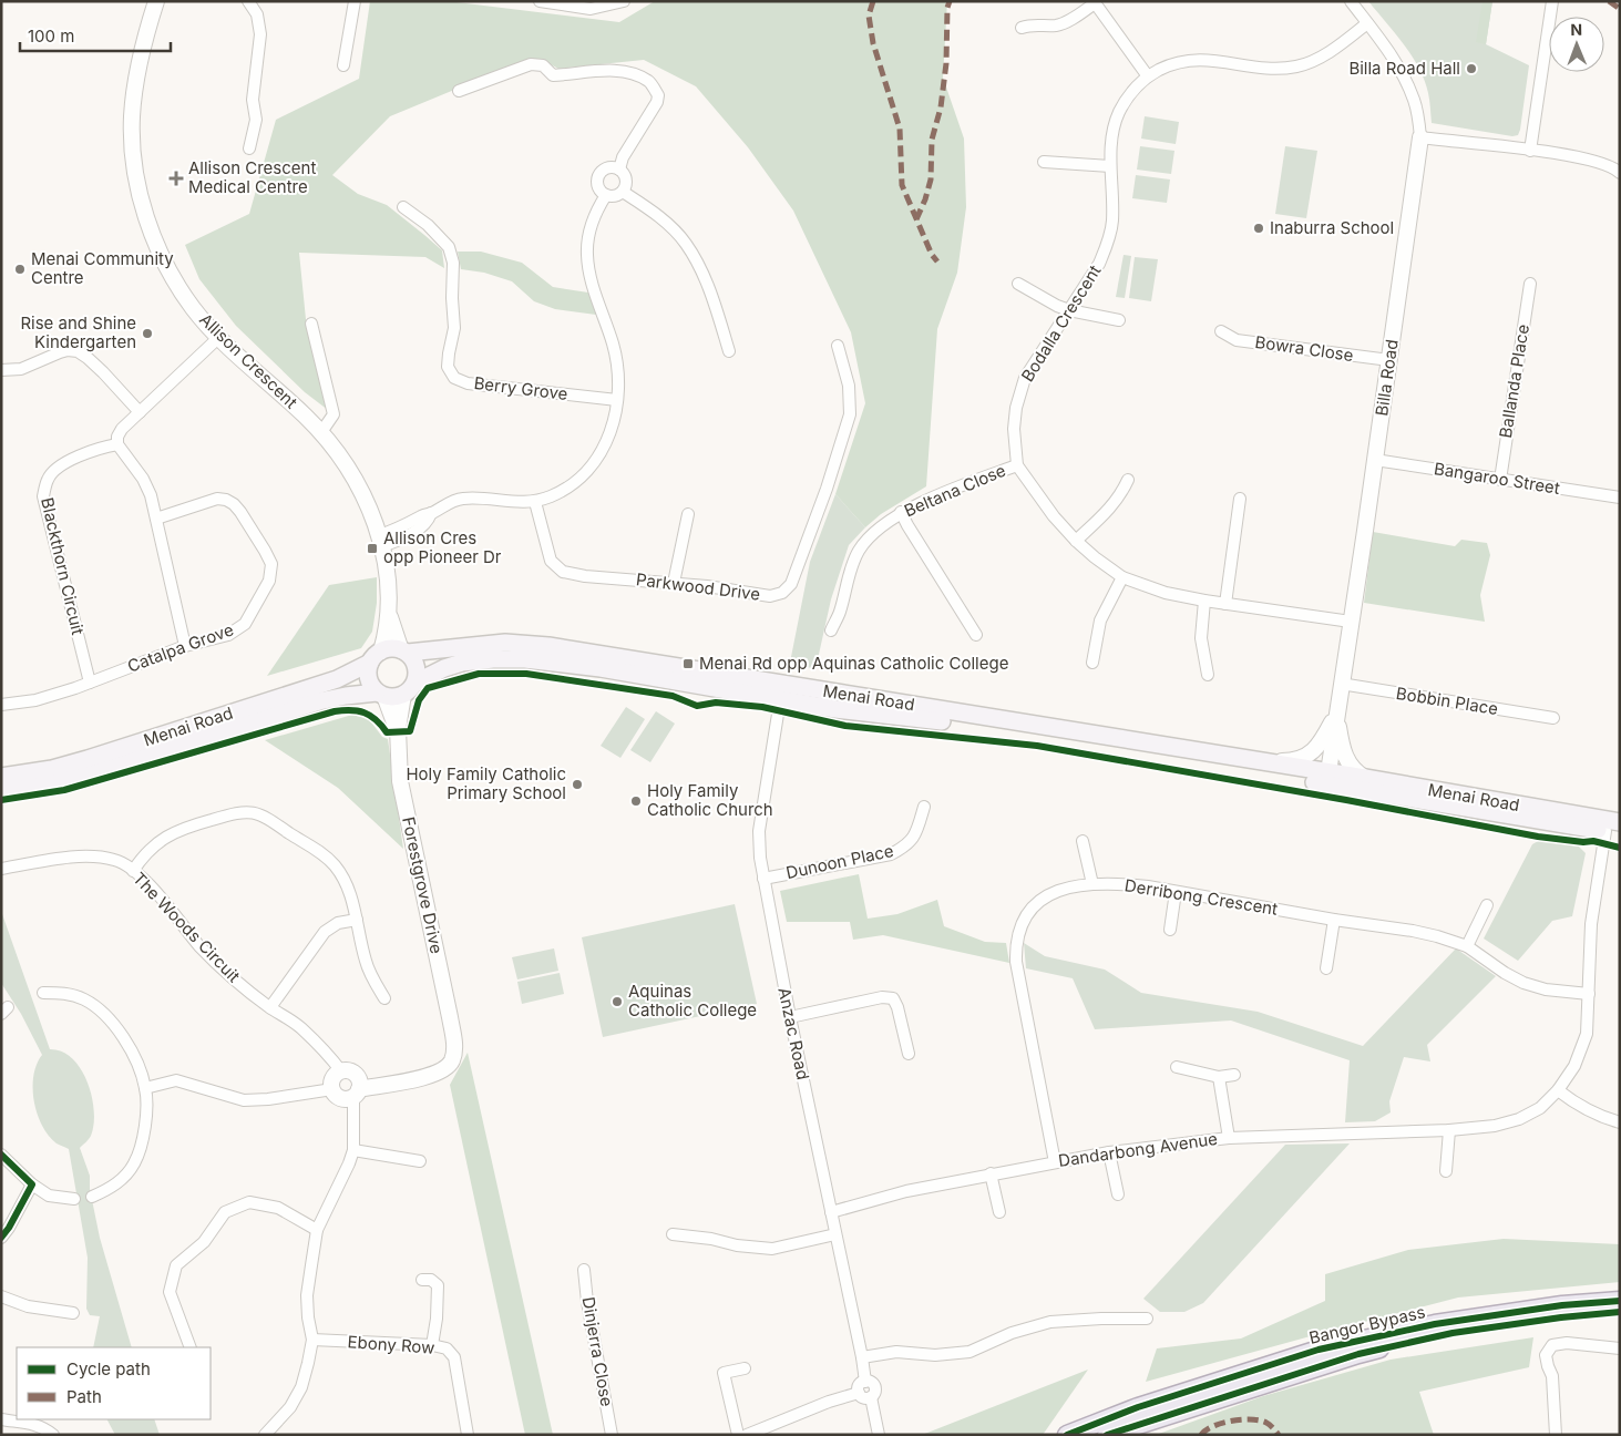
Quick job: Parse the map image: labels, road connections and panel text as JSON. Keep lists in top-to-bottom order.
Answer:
{
  "streets": {
    "main road": ["Menai Road", "Bangor Bypass"],
    "street": [
      "Bodalla Crescent",
      "Bowra Close",
      "Allison Crescent",
      "Billa Road",
      "Ballanda Place",
      "Berry Grove",
      "Bangaroo Street",
      "Beltana Close",
      "Blackthorn Circuit",
      "Parkwood Drive",
      "Catalpa Grove",
      "Bobbin Place",
      "Dunoon Place",
      "Forestgrove Drive",
      "Derribong Crescent",
      "The Woods Circuit",
      "Anzac Road",
      "Dandarbong Avenue",
      "Ebony Row",
      "Dinjerra Close"
    ]
  },
  "crossings": [
    ["Bodalla Crescent", "Billa Road"],
    ["Bodalla Crescent", "Beltana Close"],
    ["Bowra Close", "Billa Road"],
    ["Billa Road", "Bangaroo Street"],
    ["Billa Road", "Menai Road"],
    ["Billa Road", "Bobbin Place"],
    ["Ballanda Place", "Bangaroo Street"],
    ["Blackthorn Circuit", "Catalpa Grove"],
    ["Menai Road", "Anzac Road"],
    ["Menai Road", "Dandarbong Avenue"],
    ["Dunoon Place", "Anzac Road"],
    ["Forestgrove Drive", "The Woods Circuit"],
    ["Derribong Crescent", "Dandarbong Avenue"],
    ["Anzac Road", "Dandarbong Avenue"]
  ],
  "places": {
    "other": [
      "Billa Road Hall",
      "Inaburra School",
      "Menai Community Centre",
      "Rise and Shine Kindergarten",
      "Holy Family Catholic Primary School",
      "Holy Family Catholic Church",
      "Aquinas Catholic College"
    ],
    "health": ["Allison Crescent Medical Centre"],
    "transit": ["Allison Cres opp Pioneer Dr", "Menai Rd opp Aquinas Catholic College"]
  },
  "legend": ["Cycle path", "Path"],
  "scale_bar": "100 m",
  "north": "top"
}
